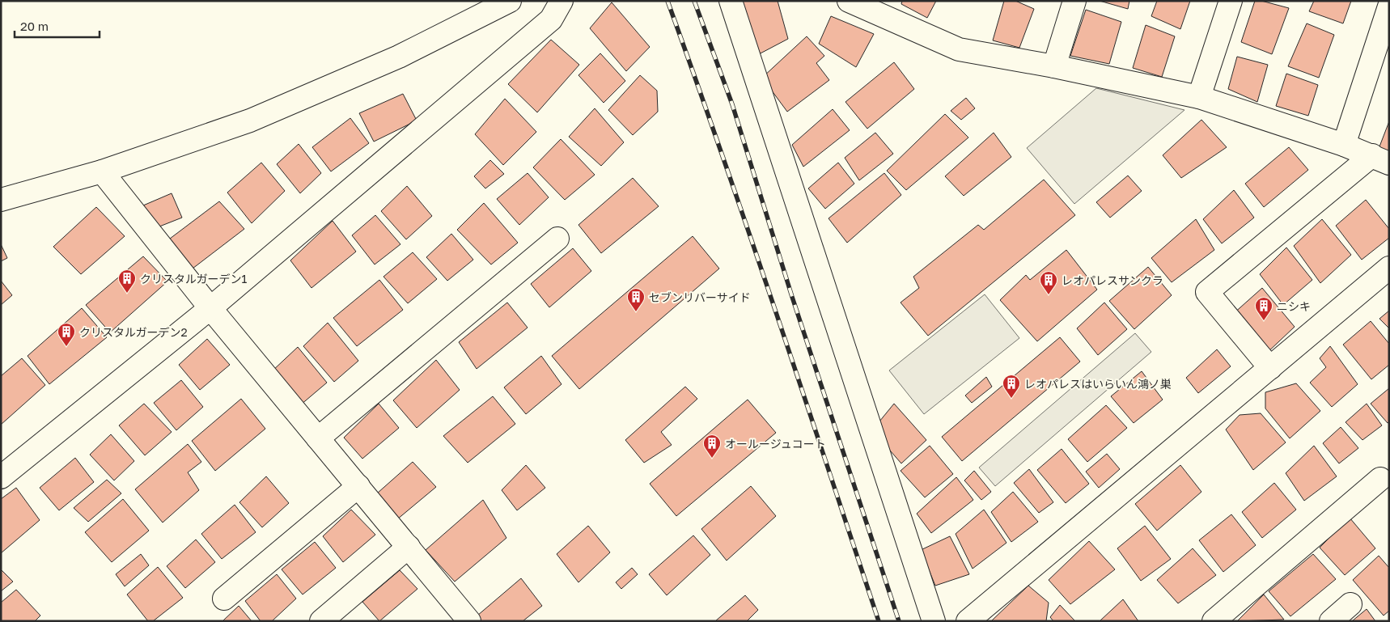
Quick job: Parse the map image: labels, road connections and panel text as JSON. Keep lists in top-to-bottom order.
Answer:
{
  "places": {
    "building": [
      "クリスタルガーデン1",
      "レオパレスサンクラ",
      "セブンリバーサイド",
      "ニシキ",
      "クリスタルガーデン2",
      "レオパレスはいらいん鴻ノ巣",
      "オールージュコート"
    ]
  },
  "scale_bar": "20 m"
}
